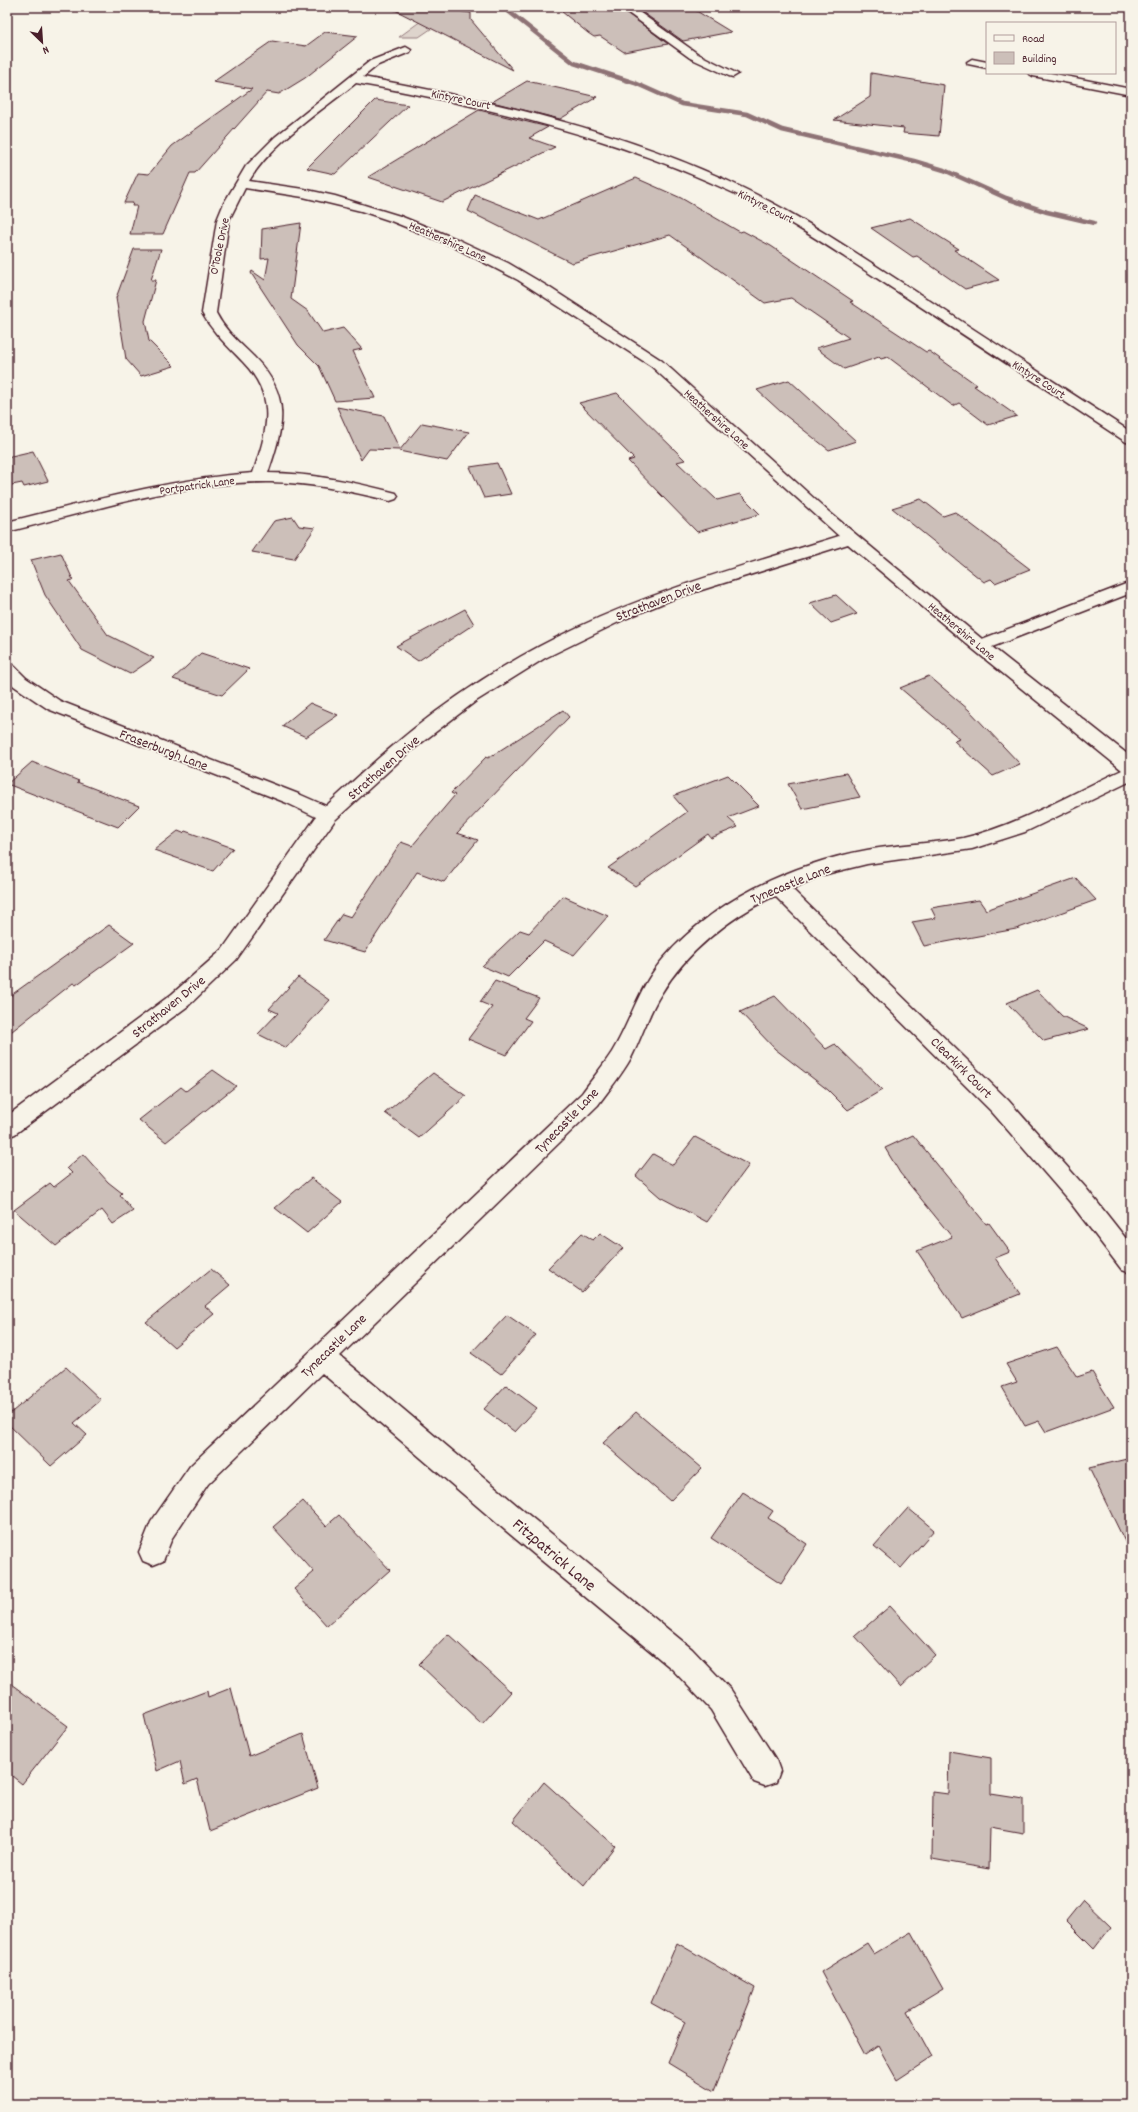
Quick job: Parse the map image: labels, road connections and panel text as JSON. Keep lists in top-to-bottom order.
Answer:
{
  "streets": {
    "street": [
      "Kintyre Court",
      "Heathershire Lane",
      "O'Toole Drive",
      "Portpatrick Lane",
      "Strathaven Drive",
      "Fraserburgh Lane",
      "Tynecastle Lane",
      "Clearkirk Court",
      "Fitzpatrick Lane"
    ]
  },
  "crossings": [
    ["Kintyre Court", "O'Toole Drive"],
    ["Heathershire Lane", "O'Toole Drive"],
    ["Heathershire Lane", "Strathaven Drive"],
    ["O'Toole Drive", "Portpatrick Lane"],
    ["Strathaven Drive", "Fraserburgh Lane"],
    ["Tynecastle Lane", "Clearkirk Court"],
    ["Tynecastle Lane", "Fitzpatrick Lane"]
  ],
  "legend": ["Road", "Building"],
  "north": "bottom right"
}
